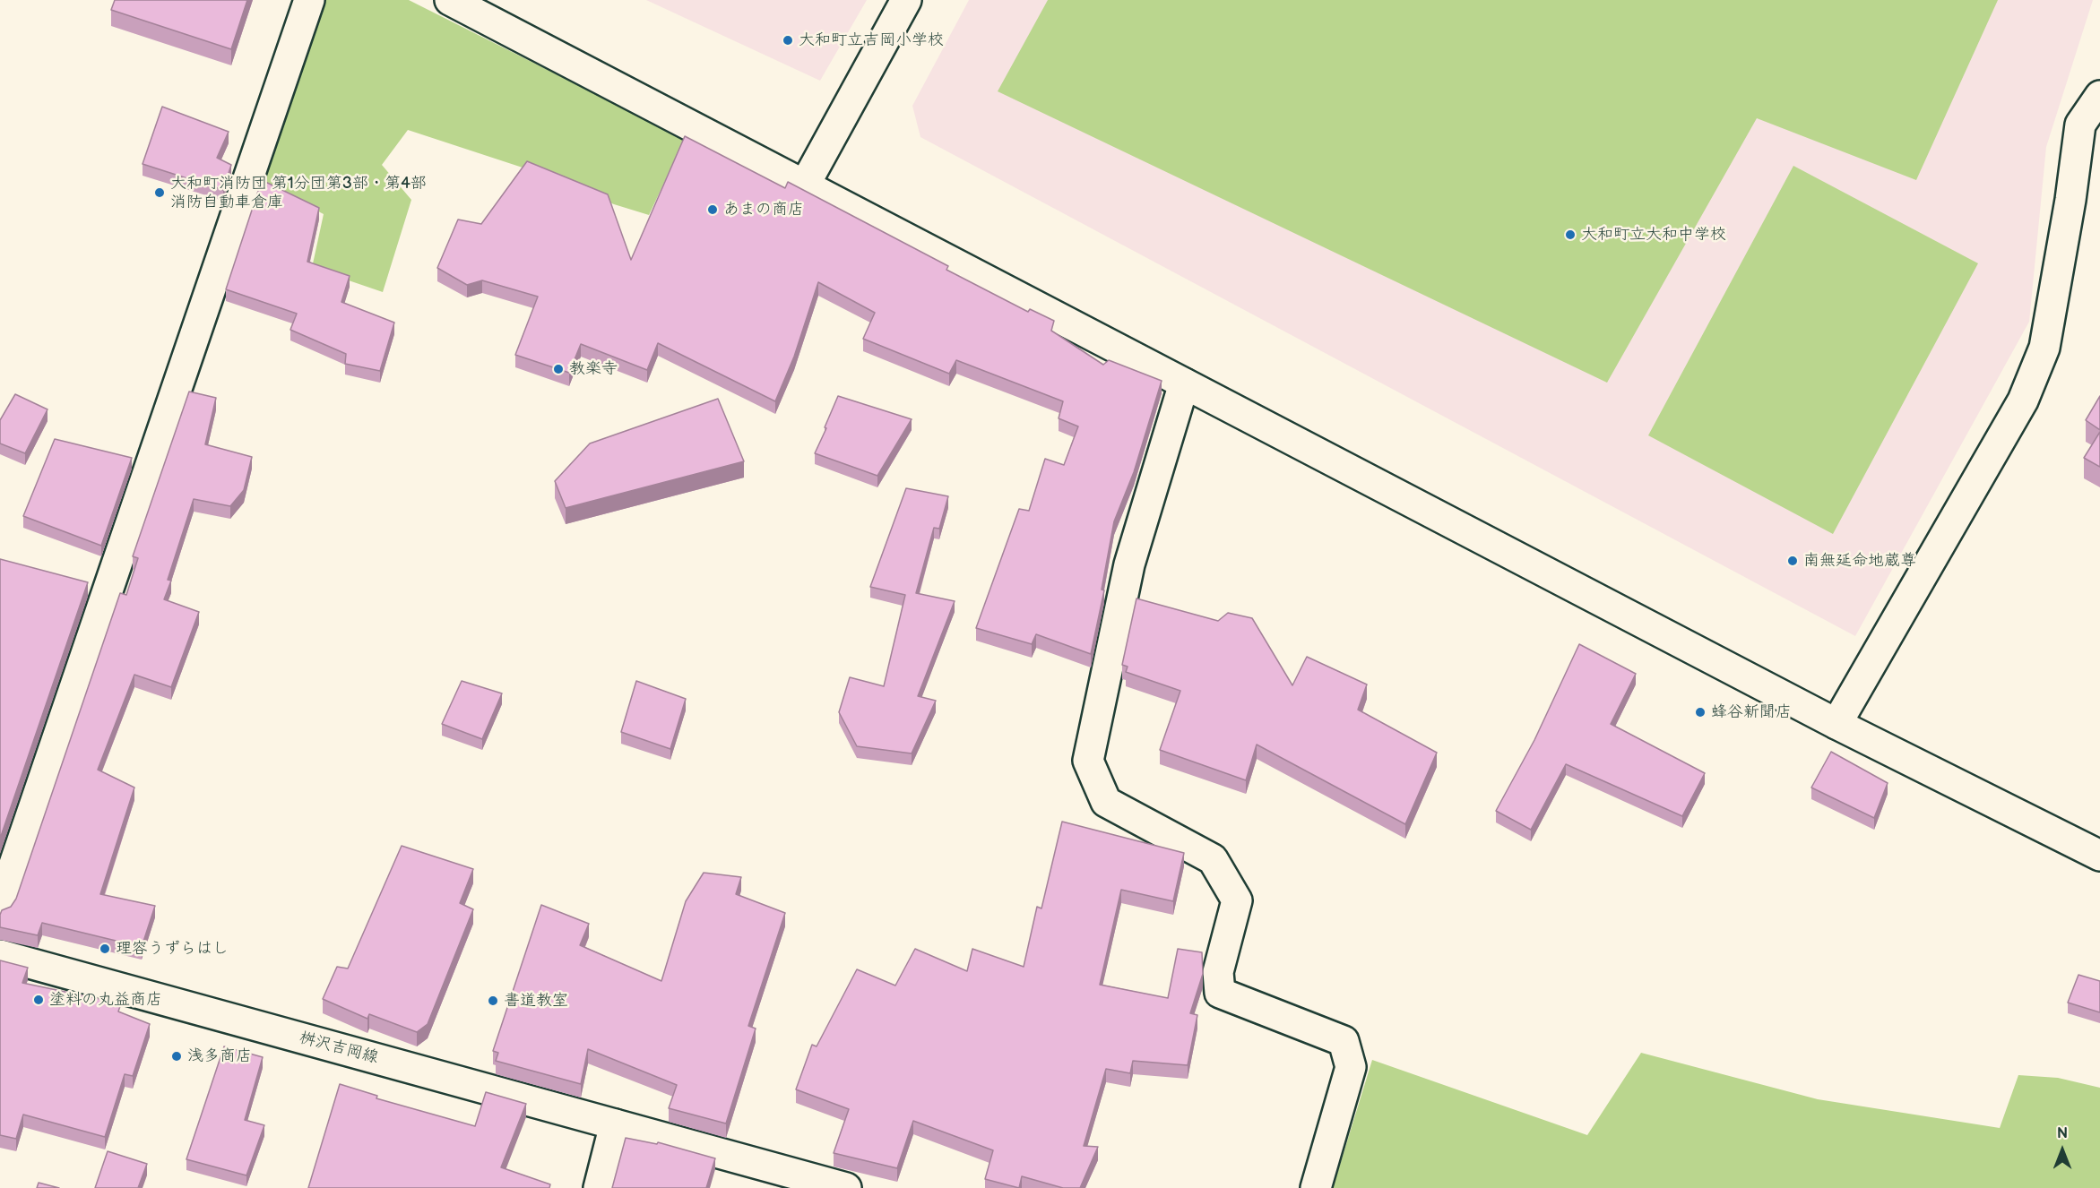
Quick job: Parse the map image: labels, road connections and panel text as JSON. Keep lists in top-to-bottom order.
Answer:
{
  "streets": {
    "street": ["桝沢吉岡線"]
  },
  "places": [
    "大和町立吉岡小学校",
    "大和町消防団 第1分団第3部・第4部 消防自動車倉庫",
    "あまの商店",
    "大和町立大和中学校",
    "教楽寺",
    "南無延命地蔵尊",
    "蜂谷新聞店",
    "理容うずらはし",
    "塗料の丸益商店",
    "書道教室",
    "浅多商店"
  ],
  "north": "top"
}
